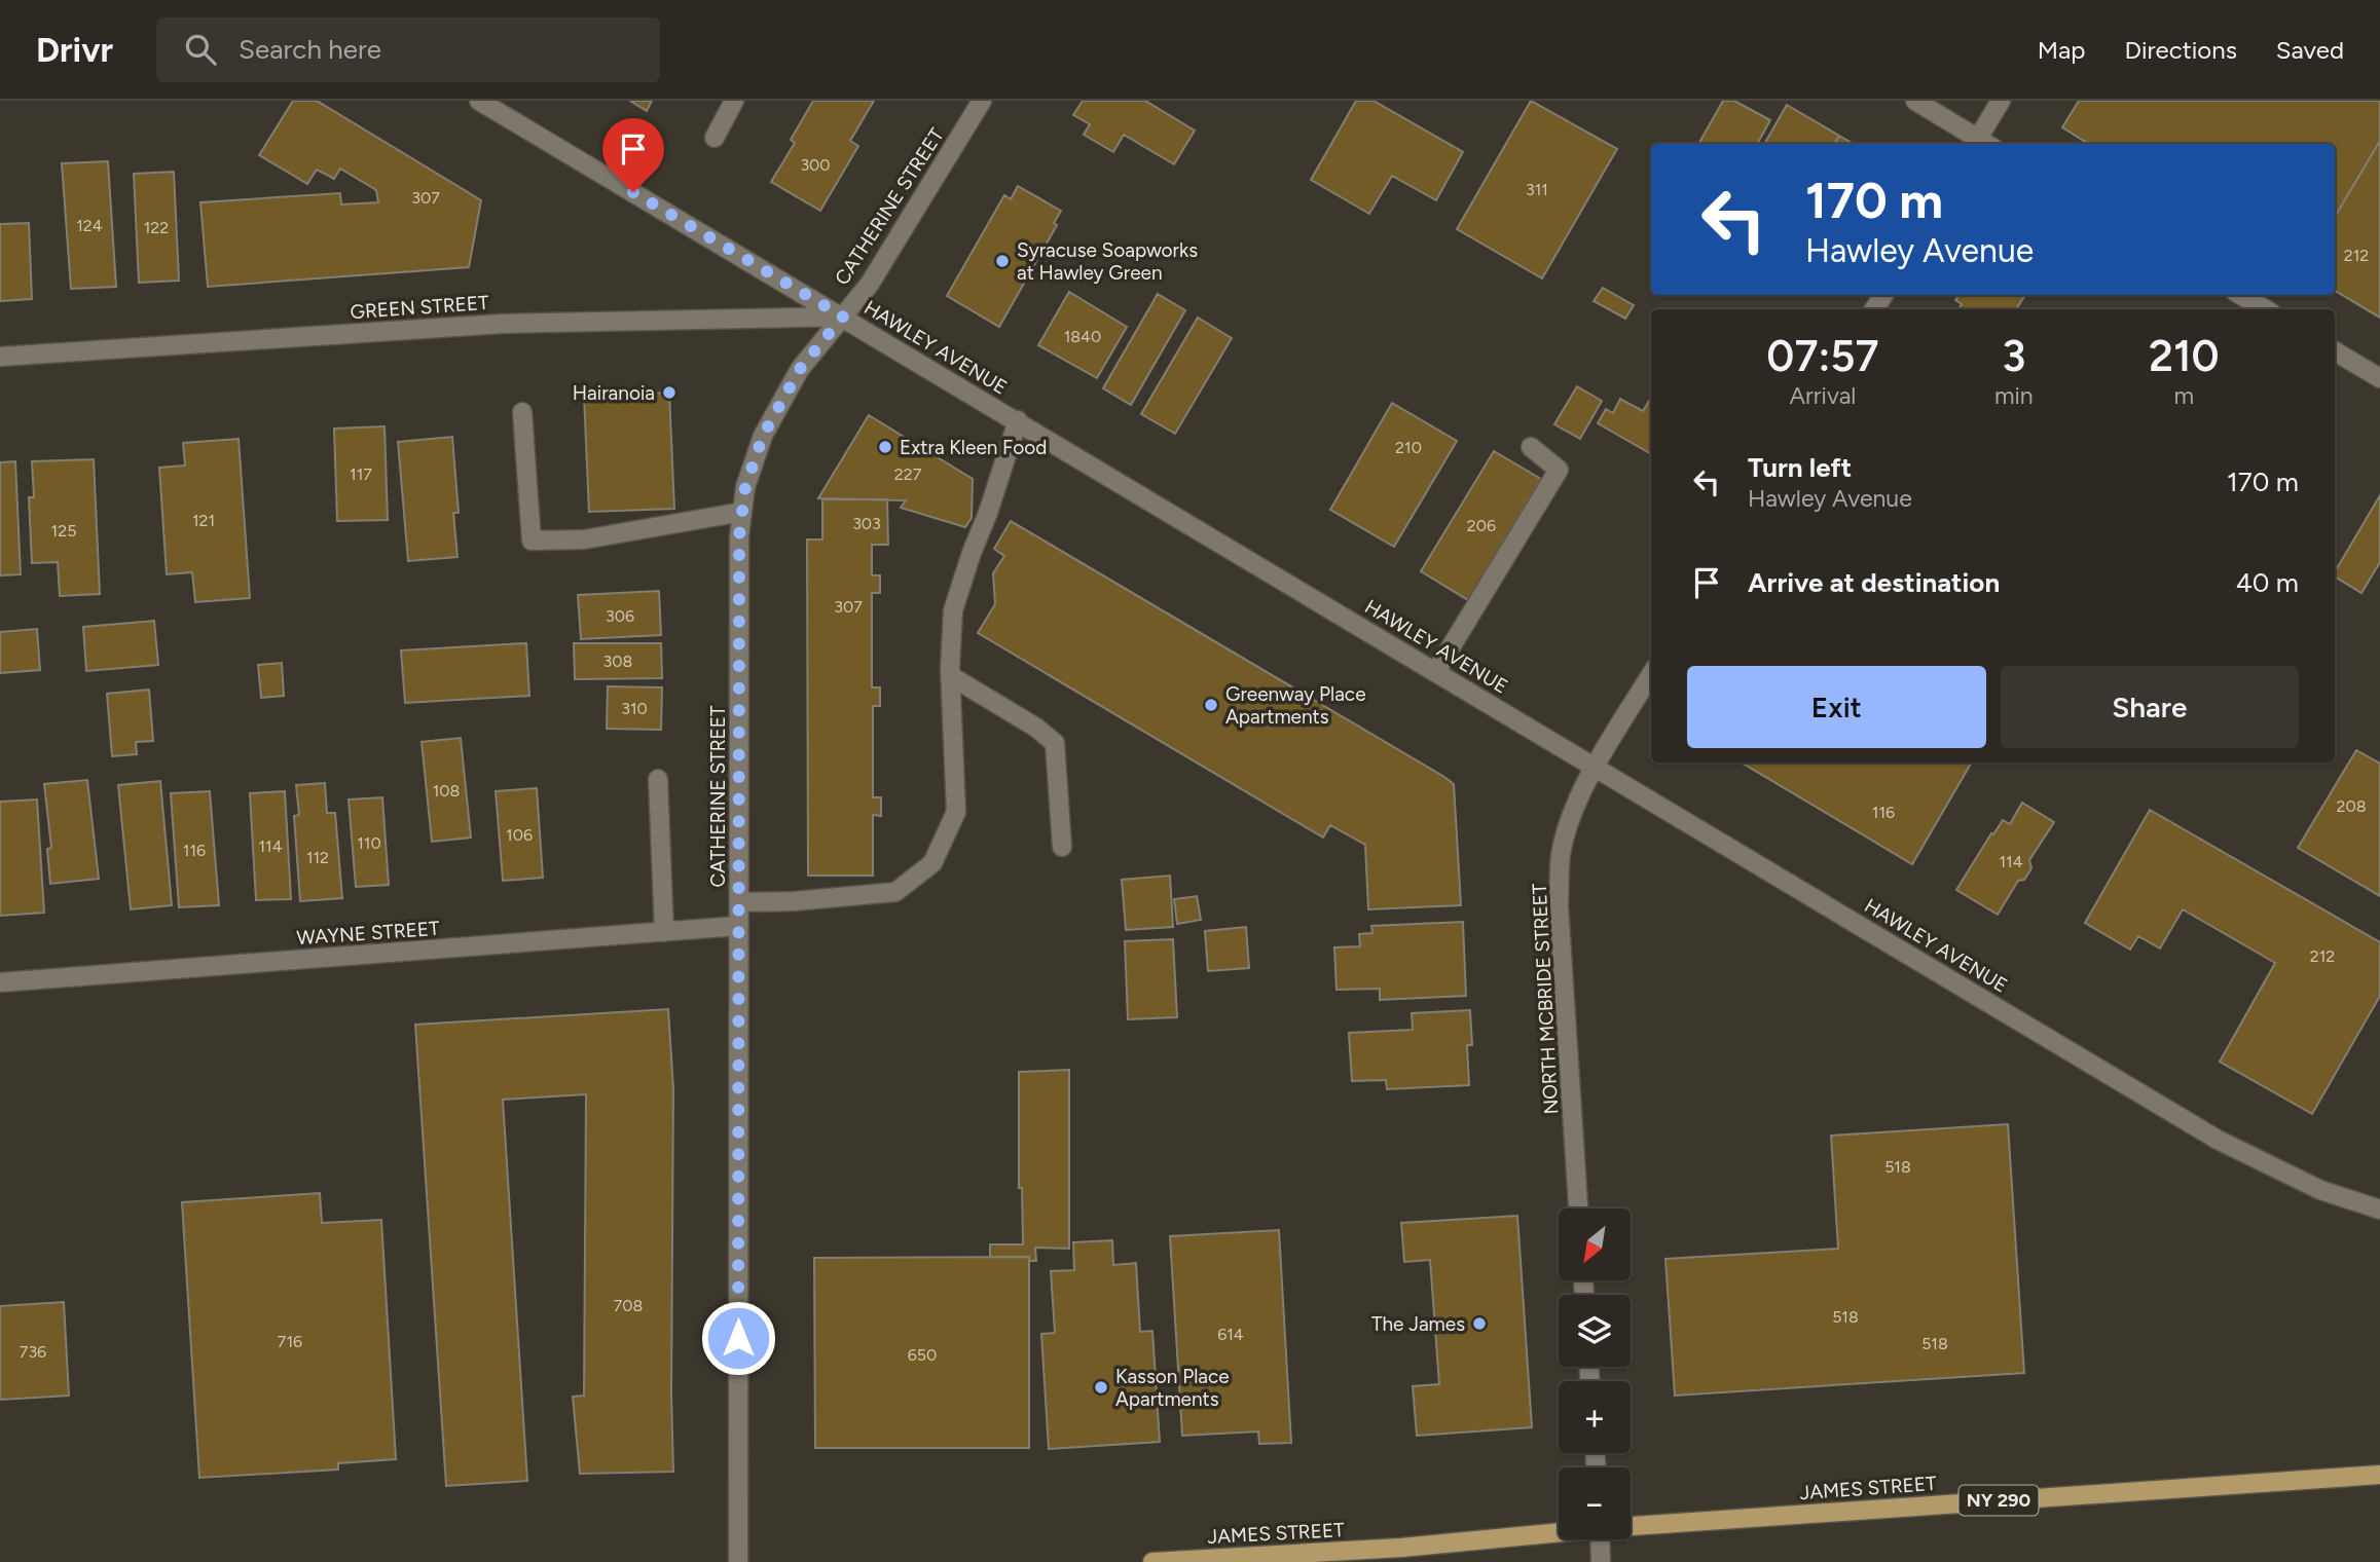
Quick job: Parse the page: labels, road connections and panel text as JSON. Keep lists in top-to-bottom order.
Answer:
{
  "streets": {
    "main road": ["JAMES STREET", "NY 290"],
    "street": [
      "CATHERINE STREET",
      "GREEN STREET",
      "HAWLEY AVENUE",
      "WAYNE STREET",
      "NORTH MCBRIDE STREET"
    ]
  },
  "crossings": [
    ["CATHERINE STREET", "GREEN STREET"],
    ["CATHERINE STREET", "HAWLEY AVENUE"],
    ["CATHERINE STREET", "WAYNE STREET"],
    ["GREEN STREET", "HAWLEY AVENUE"],
    ["HAWLEY AVENUE", "NORTH MCBRIDE STREET"]
  ],
  "places": [
    "Syracuse Soapworks at Hawley Green",
    "Hairanoia",
    "Extra Kleen Food",
    "Greenway Place Apartments",
    "The James",
    "Kasson Place Apartments"
  ],
  "house_numbers": [
    "300",
    "311",
    "307",
    "124",
    "122",
    "212",
    "1840",
    "210",
    "117",
    "227",
    "121",
    "303",
    "206",
    "125",
    "307",
    "306",
    "308",
    "310",
    "108",
    "208",
    "116",
    "106",
    "110",
    "114",
    "116",
    "112",
    "114",
    "212",
    "518",
    "708",
    "518",
    "614",
    "716",
    "518",
    "736",
    "650"
  ],
  "north": "bottom left",
  "page": {
    "header": "Drivr",
    "search": "Search here",
    "nav": ["Map", "Directions", "Saved"],
    "turn": ["170 m", "Hawley Avenue"],
    "eta": [
      "07:57",
      "Arrival",
      "3",
      "min",
      "210",
      "m"
    ],
    "list": [
      {
        "name": "Turn left",
        "note": "Hawley Avenue",
        "value": "170 m"
      },
      {
        "name": "Arrive at destination",
        "value": "40 m"
      }
    ],
    "buttons": ["Exit", "Share"],
    "map_buttons": ["+", "−"]
  }
}
